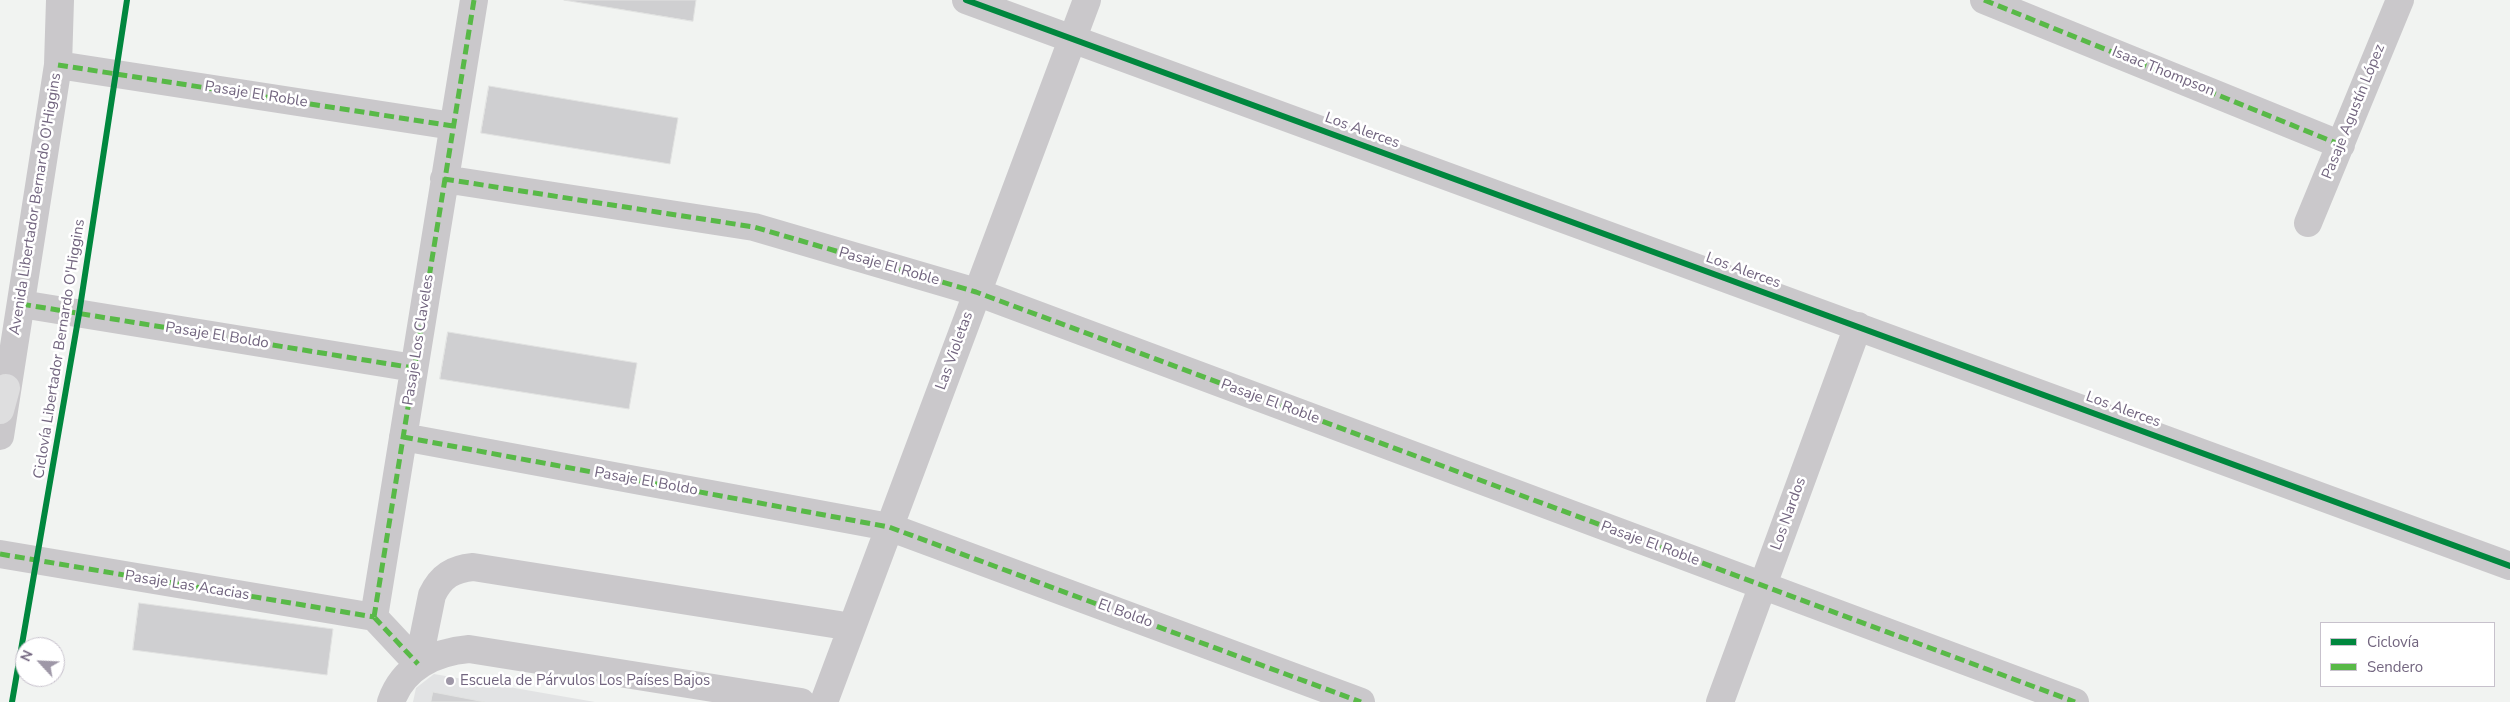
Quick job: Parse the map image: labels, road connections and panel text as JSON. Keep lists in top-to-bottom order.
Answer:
{
  "streets": {
    "street": [
      "Isaac Thompson",
      "Pasaje El Roble",
      "Pasaje Agustín López",
      "Los Alerces",
      "Avenida Libertador Bernardo O'Higgins",
      "Pasaje El Boldo",
      "Pasaje Los Claveles",
      "Las Violetas",
      "Los Nardos",
      "Pasaje Las Acacias",
      "El Boldo"
    ],
    "cycle path": ["Ciclovía Libertador Bernardo O'Higgins"]
  },
  "crossings": [
    ["Isaac Thompson", "Pasaje Agustín López"],
    ["Pasaje El Roble", "Avenida Libertador Bernardo O'Higgins"],
    ["Pasaje El Roble", "Pasaje Los Claveles"],
    ["Pasaje El Roble", "Las Violetas"],
    ["Pasaje El Roble", "Los Nardos"],
    ["Los Alerces", "Las Violetas"],
    ["Los Alerces", "Los Nardos"],
    ["Avenida Libertador Bernardo O'Higgins", "Pasaje El Boldo"],
    ["Pasaje El Boldo", "Pasaje Los Claveles"],
    ["Pasaje El Boldo", "Las Violetas"],
    ["Pasaje El Boldo", "El Boldo"],
    ["Pasaje Los Claveles", "Pasaje Las Acacias"],
    ["Las Violetas", "El Boldo"]
  ],
  "places": ["Escuela de Párvulos Los Países Bajos"],
  "legend": ["Ciclovía", "Sendero"],
  "north": "top left"
}
